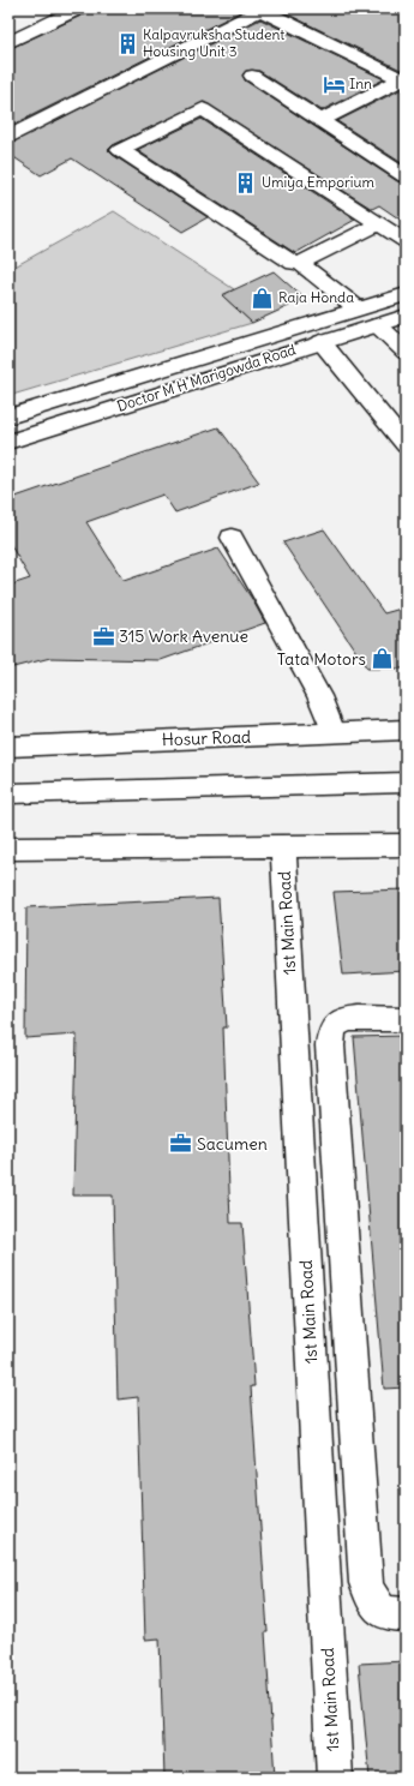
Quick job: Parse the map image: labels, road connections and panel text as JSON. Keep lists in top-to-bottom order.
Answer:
{
  "streets": {
    "street": ["Doctor M H Marigowda Road", "Hosur Road", "1st Main Road"]
  },
  "places": {
    "building": ["Kalpavruksha Student Housing Unit 3", "Umiya Emporium"],
    "hotel": ["Inn"],
    "shop": ["Raja Honda", "Tata Motors"],
    "office": ["315 Work Avenue", "Sacumen"]
  }
}
